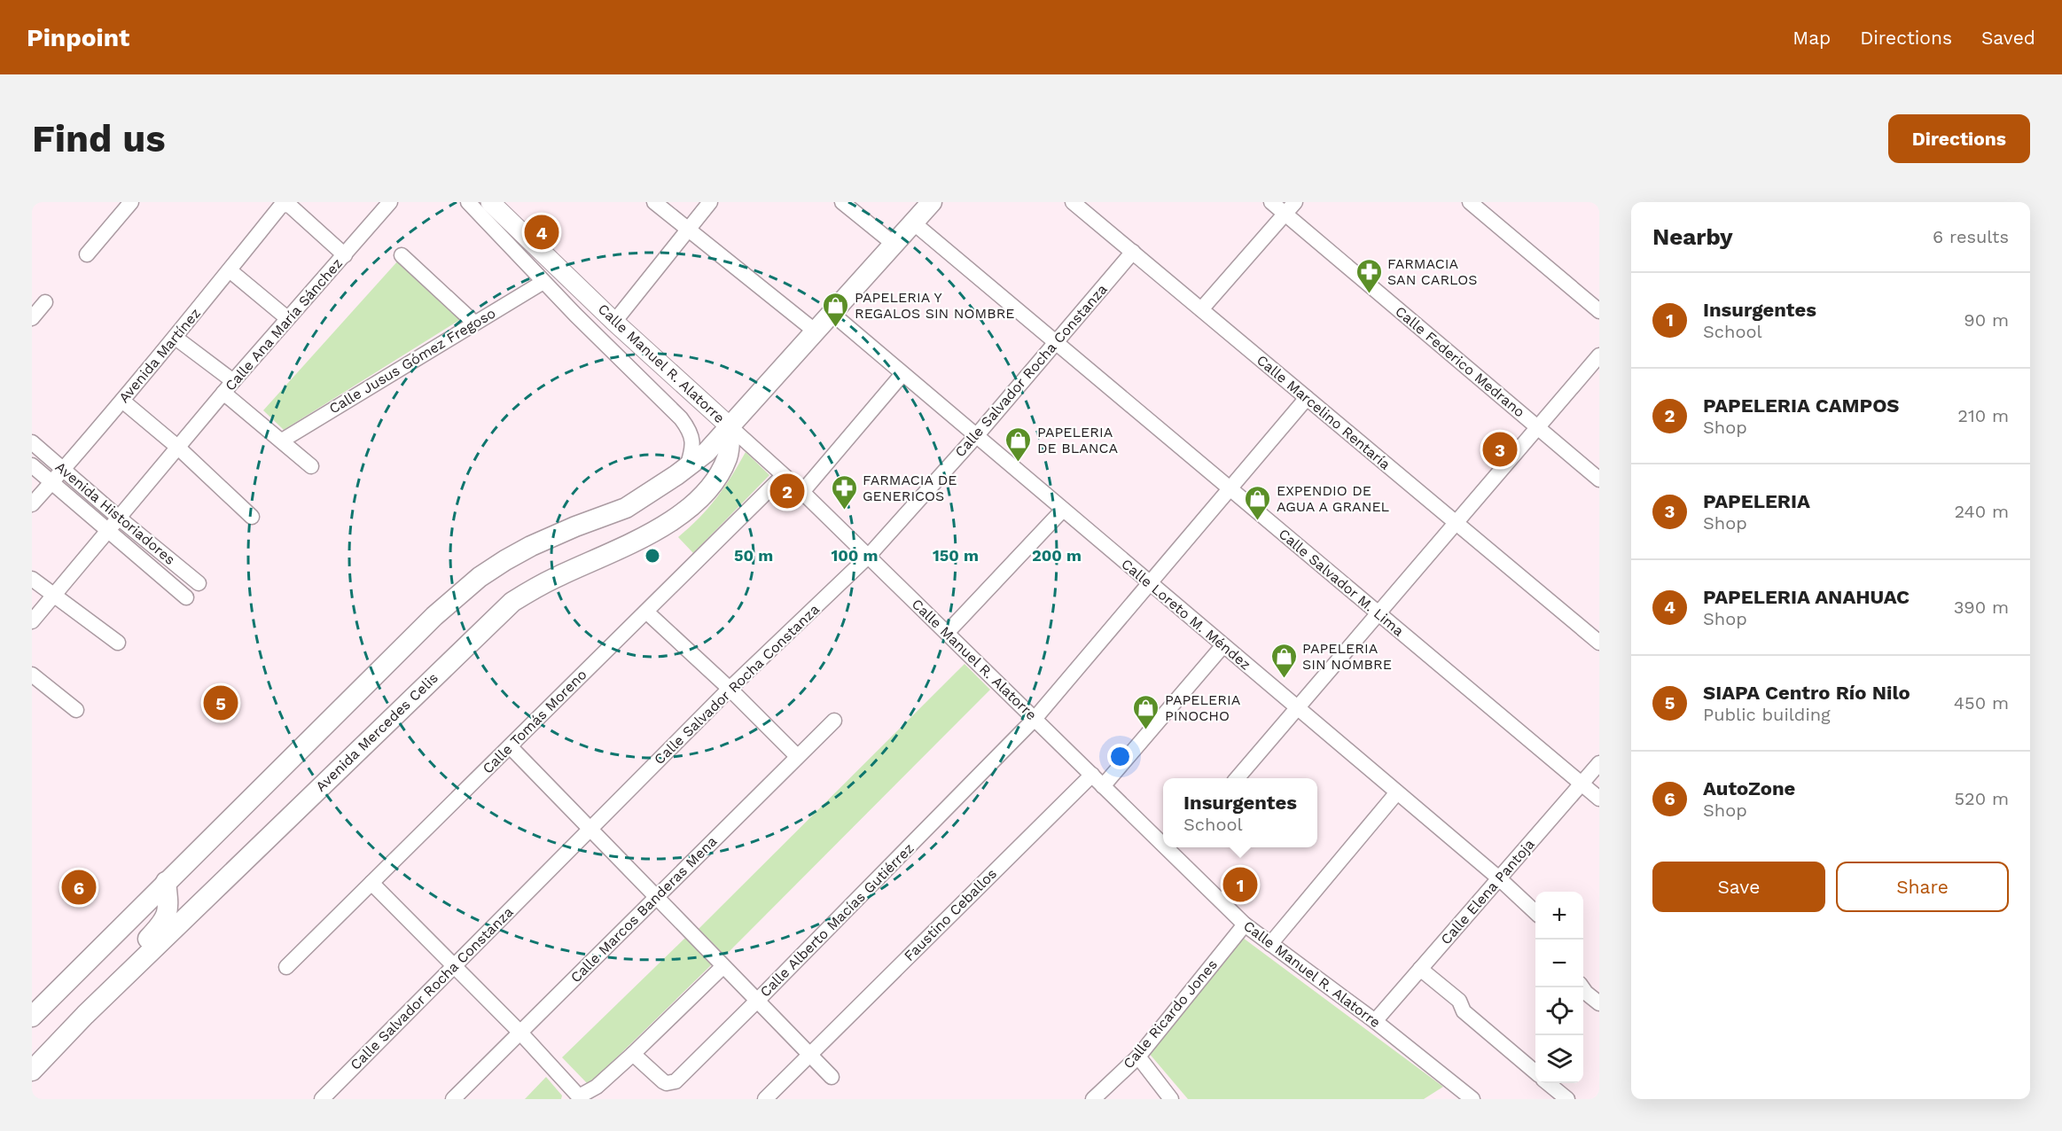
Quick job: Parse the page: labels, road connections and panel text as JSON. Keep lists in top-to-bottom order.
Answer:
{
  "streets": {
    "main road": ["Avenida Mercedes Celis"],
    "street": [
      "Calle Ana María Sánchez",
      "Avenida Martínez",
      "Calle Jusus Gómez Fregoso",
      "Calle Federico Medrano",
      "Calle Manuel R. Alatorre",
      "Calle Salvador Rocha Constanza",
      "Calle Marcelino Rentaría",
      "Avenida Historiadores",
      "Calle Salvador M. Lima",
      "Calle Loreto M. Méndez",
      "Calle Tomás Moreno",
      "Calle Elena Pantoja",
      "Calle Marcos Banderas Mena",
      "Faustino Ceballos",
      "Calle Alberto Macías Gutiérrez",
      "Calle Ricardo Jones"
    ]
  },
  "crossings": [
    ["Calle Ana María Sánchez", "Avenida Martínez"],
    ["Calle Ana María Sánchez", "Avenida Historiadores"],
    ["Avenida Martínez", "Avenida Historiadores"],
    ["Calle Manuel R. Alatorre", "Calle Salvador Rocha Constanza"],
    ["Calle Manuel R. Alatorre", "Calle Tomás Moreno"],
    ["Calle Manuel R. Alatorre", "Avenida Mercedes Celis"],
    ["Calle Manuel R. Alatorre", "Calle Elena Pantoja"],
    ["Calle Manuel R. Alatorre", "Faustino Ceballos"],
    ["Calle Manuel R. Alatorre", "Calle Alberto Macías Gutiérrez"],
    ["Calle Manuel R. Alatorre", "Calle Ricardo Jones"],
    ["Calle Salvador Rocha Constanza", "Calle Marcelino Rentaría"],
    ["Calle Salvador Rocha Constanza", "Calle Salvador M. Lima"],
    ["Calle Salvador Rocha Constanza", "Calle Loreto M. Méndez"],
    ["Calle Marcelino Rentaría", "Calle Alberto Macías Gutiérrez"],
    ["Calle Salvador M. Lima", "Calle Elena Pantoja"],
    ["Calle Salvador M. Lima", "Calle Alberto Macías Gutiérrez"],
    ["Calle Loreto M. Méndez", "Calle Elena Pantoja"],
    ["Calle Loreto M. Méndez", "Calle Alberto Macías Gutiérrez"]
  ],
  "places": {
    "pharmacy": ["FARMACIA SAN CARLOS", "FARMACIA DE GENERICOS"],
    "shop": [
      "PAPELERIA Y REGALOS SIN NOMBRE",
      "PAPELERIA DE BLANCA",
      "EXPENDIO DE AGUA A GRANEL",
      "PAPELERIA SIN NOMBRE",
      "PAPELERIA PINOCHO"
    ]
  },
  "page": {
    "header": "Pinpoint",
    "nav": ["Map", "Directions", "Saved"],
    "buttons": [
      "Directions",
      ["Save", "Share"]
    ],
    "title": "Find us",
    "heading": ["Nearby", "6 results"],
    "pins": [
      "4",
      "3",
      "2",
      "5",
      "1",
      "6"
    ],
    "list": [
      {
        "mark": "1",
        "name": "Insurgentes",
        "note": "School",
        "value": "90 m"
      },
      {
        "mark": "2",
        "name": "PAPELERIA CAMPOS",
        "note": "Shop",
        "value": "210 m"
      },
      {
        "mark": "3",
        "name": "PAPELERIA",
        "note": "Shop",
        "value": "240 m"
      },
      {
        "mark": "4",
        "name": "PAPELERIA ANAHUAC",
        "note": "Shop",
        "value": "390 m"
      },
      {
        "mark": "5",
        "name": "SIAPA Centro Río Nilo",
        "note": "Public building",
        "value": "450 m"
      },
      {
        "mark": "6",
        "name": "AutoZone",
        "note": "Shop",
        "value": "520 m"
      }
    ],
    "popup": ["Insurgentes", "School"],
    "map_buttons": ["+", "−"]
  },
  "rings": [
    "50 m",
    "100 m",
    "150 m",
    "200 m"
  ]
}
